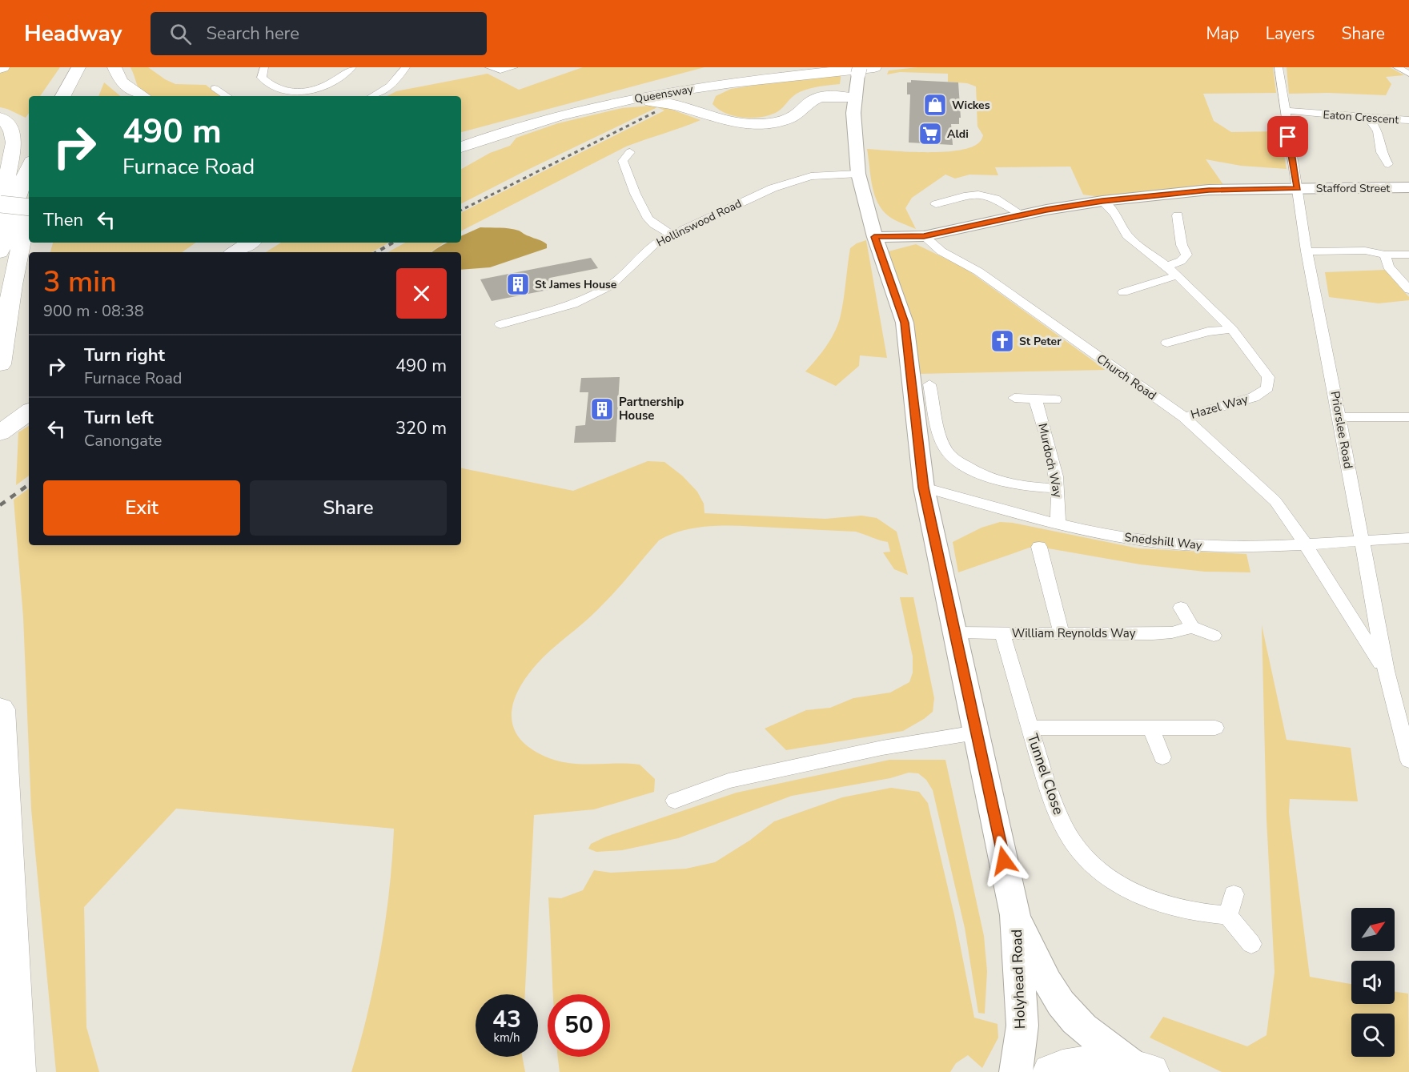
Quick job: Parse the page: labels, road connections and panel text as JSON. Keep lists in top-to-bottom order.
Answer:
{
  "streets": {
    "highway": ["Queensway"],
    "main road": ["Stafford Street", "Holyhead Road"],
    "street": [
      "Eaton Crescent",
      "Hollinswood Road",
      "Church Road",
      "Hazel Way",
      "Priorslee Road",
      "Murdoch Way",
      "Snedshill Way",
      "William Reynolds Way",
      "Tunnel Close"
    ]
  },
  "crossings": [
    ["Eaton Crescent", "Priorslee Road"],
    ["Stafford Street", "Church Road"],
    ["Stafford Street", "Hazel Way"],
    ["Stafford Street", "Priorslee Road"],
    ["Stafford Street", "Holyhead Road"],
    ["Hollinswood Road", "Holyhead Road"],
    ["Church Road", "Hazel Way"],
    ["Church Road", "Priorslee Road"],
    ["Church Road", "Snedshill Way"],
    ["Priorslee Road", "Snedshill Way"],
    ["Murdoch Way", "Snedshill Way"],
    ["Snedshill Way", "Holyhead Road"],
    ["William Reynolds Way", "Tunnel Close"],
    ["William Reynolds Way", "Holyhead Road"]
  ],
  "places": {
    "shop": ["Wickes"],
    "supermarket": ["Aldi"],
    "building": ["St James House", "Partnership House"],
    "church": ["St Peter"]
  },
  "north": "top right",
  "page": {
    "header": "Headway",
    "search": "Search here",
    "nav": ["Map", "Layers", "Share"],
    "turn": ["490 m", "Furnace Road"],
    "then": "Then",
    "heading": ["3 min", "900 m · 08:38"],
    "list": [
      {
        "name": "Turn right",
        "note": "Furnace Road",
        "value": "490 m"
      },
      {
        "name": "Turn left",
        "note": "Canongate",
        "value": "320 m"
      }
    ],
    "buttons": ["Exit", "Share"],
    "speed": "43 km/h",
    "limit": "50"
  }
}
